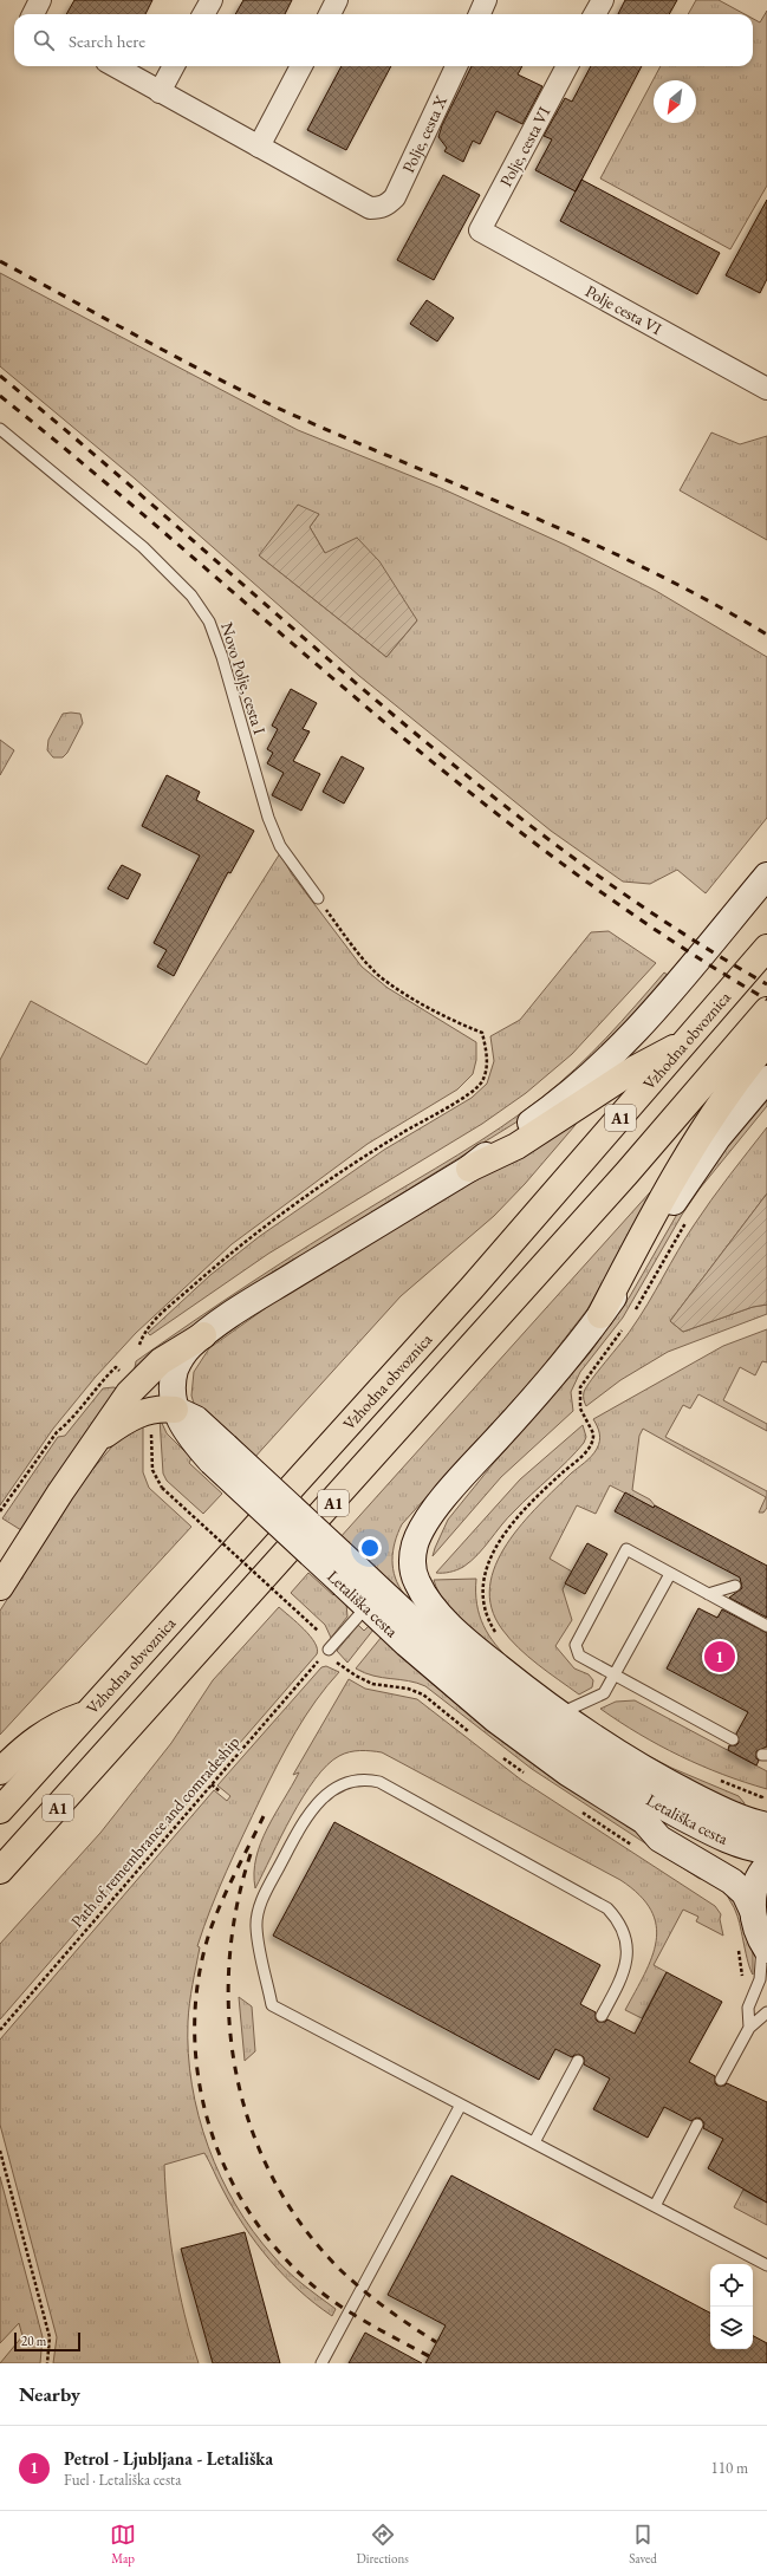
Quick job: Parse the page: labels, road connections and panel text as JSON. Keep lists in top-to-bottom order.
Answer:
{
  "streets": {
    "highway": ["Vzhodna obvoznica", "A1"],
    "main road": ["Letališka cesta"],
    "street": ["Polje, cesta X", "Polje, cesta VI", "Polje cesta VI"],
    "lane": ["Novo Polje, cesta I"],
    "path": ["Path of remembrance and comradeship"]
  },
  "crossings": [
    ["Polje, cesta VI", "Polje cesta VI"]
  ],
  "scale_bar": "20 m",
  "north": "bottom left",
  "page": {
    "search": "Search here",
    "pins": "1",
    "scale": "20 m",
    "heading": "Nearby",
    "list": [
      {
        "mark": "1",
        "name": "Petrol - Ljubljana - Letališka",
        "note": "Fuel · Letališka cesta",
        "value": "110 m"
      }
    ],
    "nav": ["Map", "Directions", "Saved"]
  }
}
